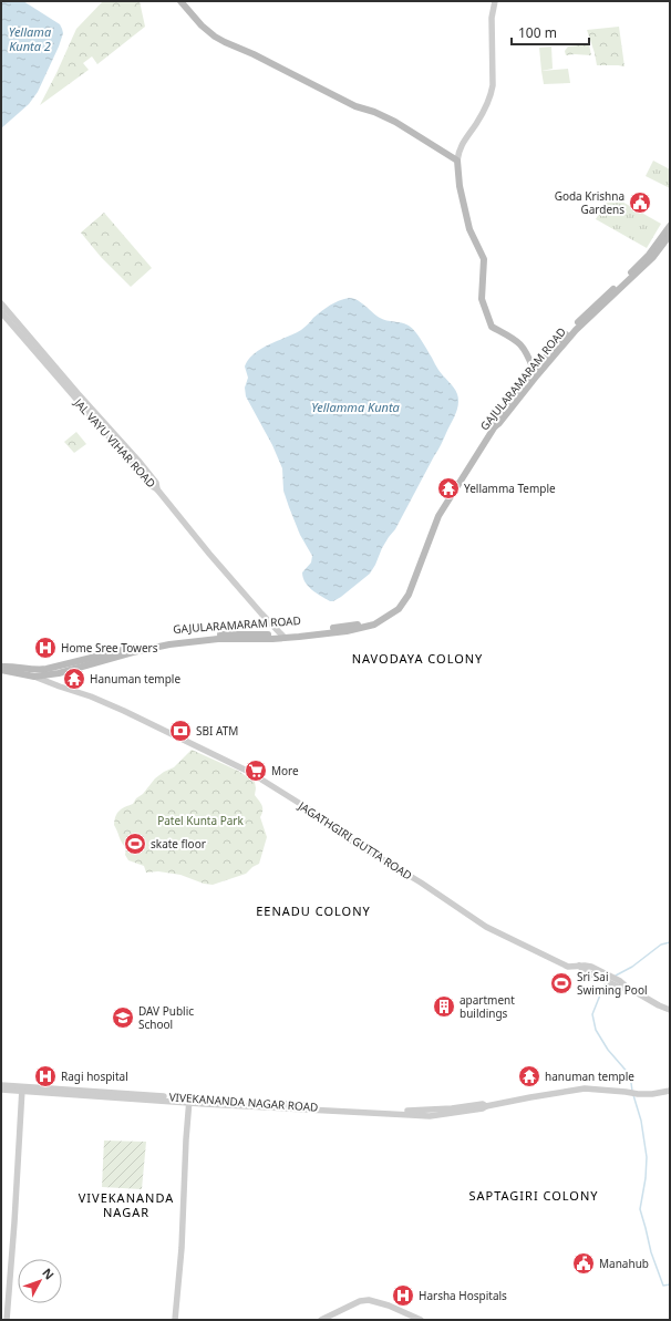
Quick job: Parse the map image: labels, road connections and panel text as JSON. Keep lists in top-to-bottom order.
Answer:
{
  "streets": {
    "main road": ["GAJULARAMARAM ROAD"],
    "street": ["JAL VAYU VIHAR ROAD", "JAGATHGIRI GUTTA ROAD", "VIVEKANANDA NAGAR ROAD"]
  },
  "crossings": [
    ["GAJULARAMARAM ROAD", "JAGATHGIRI GUTTA ROAD"]
  ],
  "districts": [
    "NAVODAYA COLONY",
    "EENADU COLONY",
    "SAPTAGIRI COLONY",
    "VIVEKANANDA NAGAR"
  ],
  "water": ["Yellama Kunta 2", "Yellamma Kunta"],
  "parks": ["Patel Kunta Park"],
  "places": {
    "public building": ["Goda Krishna Gardens", "Manahub"],
    "temple": ["Yellamma Temple", "Hanuman temple", "hanuman temple"],
    "hospital": ["Home Sree Towers", "Ragi hospital", "Harsha Hospitals"],
    "bank": ["SBI ATM"],
    "supermarket": ["More"],
    "sports": ["skate floor", "Sri Sai Swiming Pool"],
    "building": ["apartment buildings"],
    "school or university": ["DAV Public School"]
  },
  "scale_bar": "100 m",
  "north": "top right"
}
